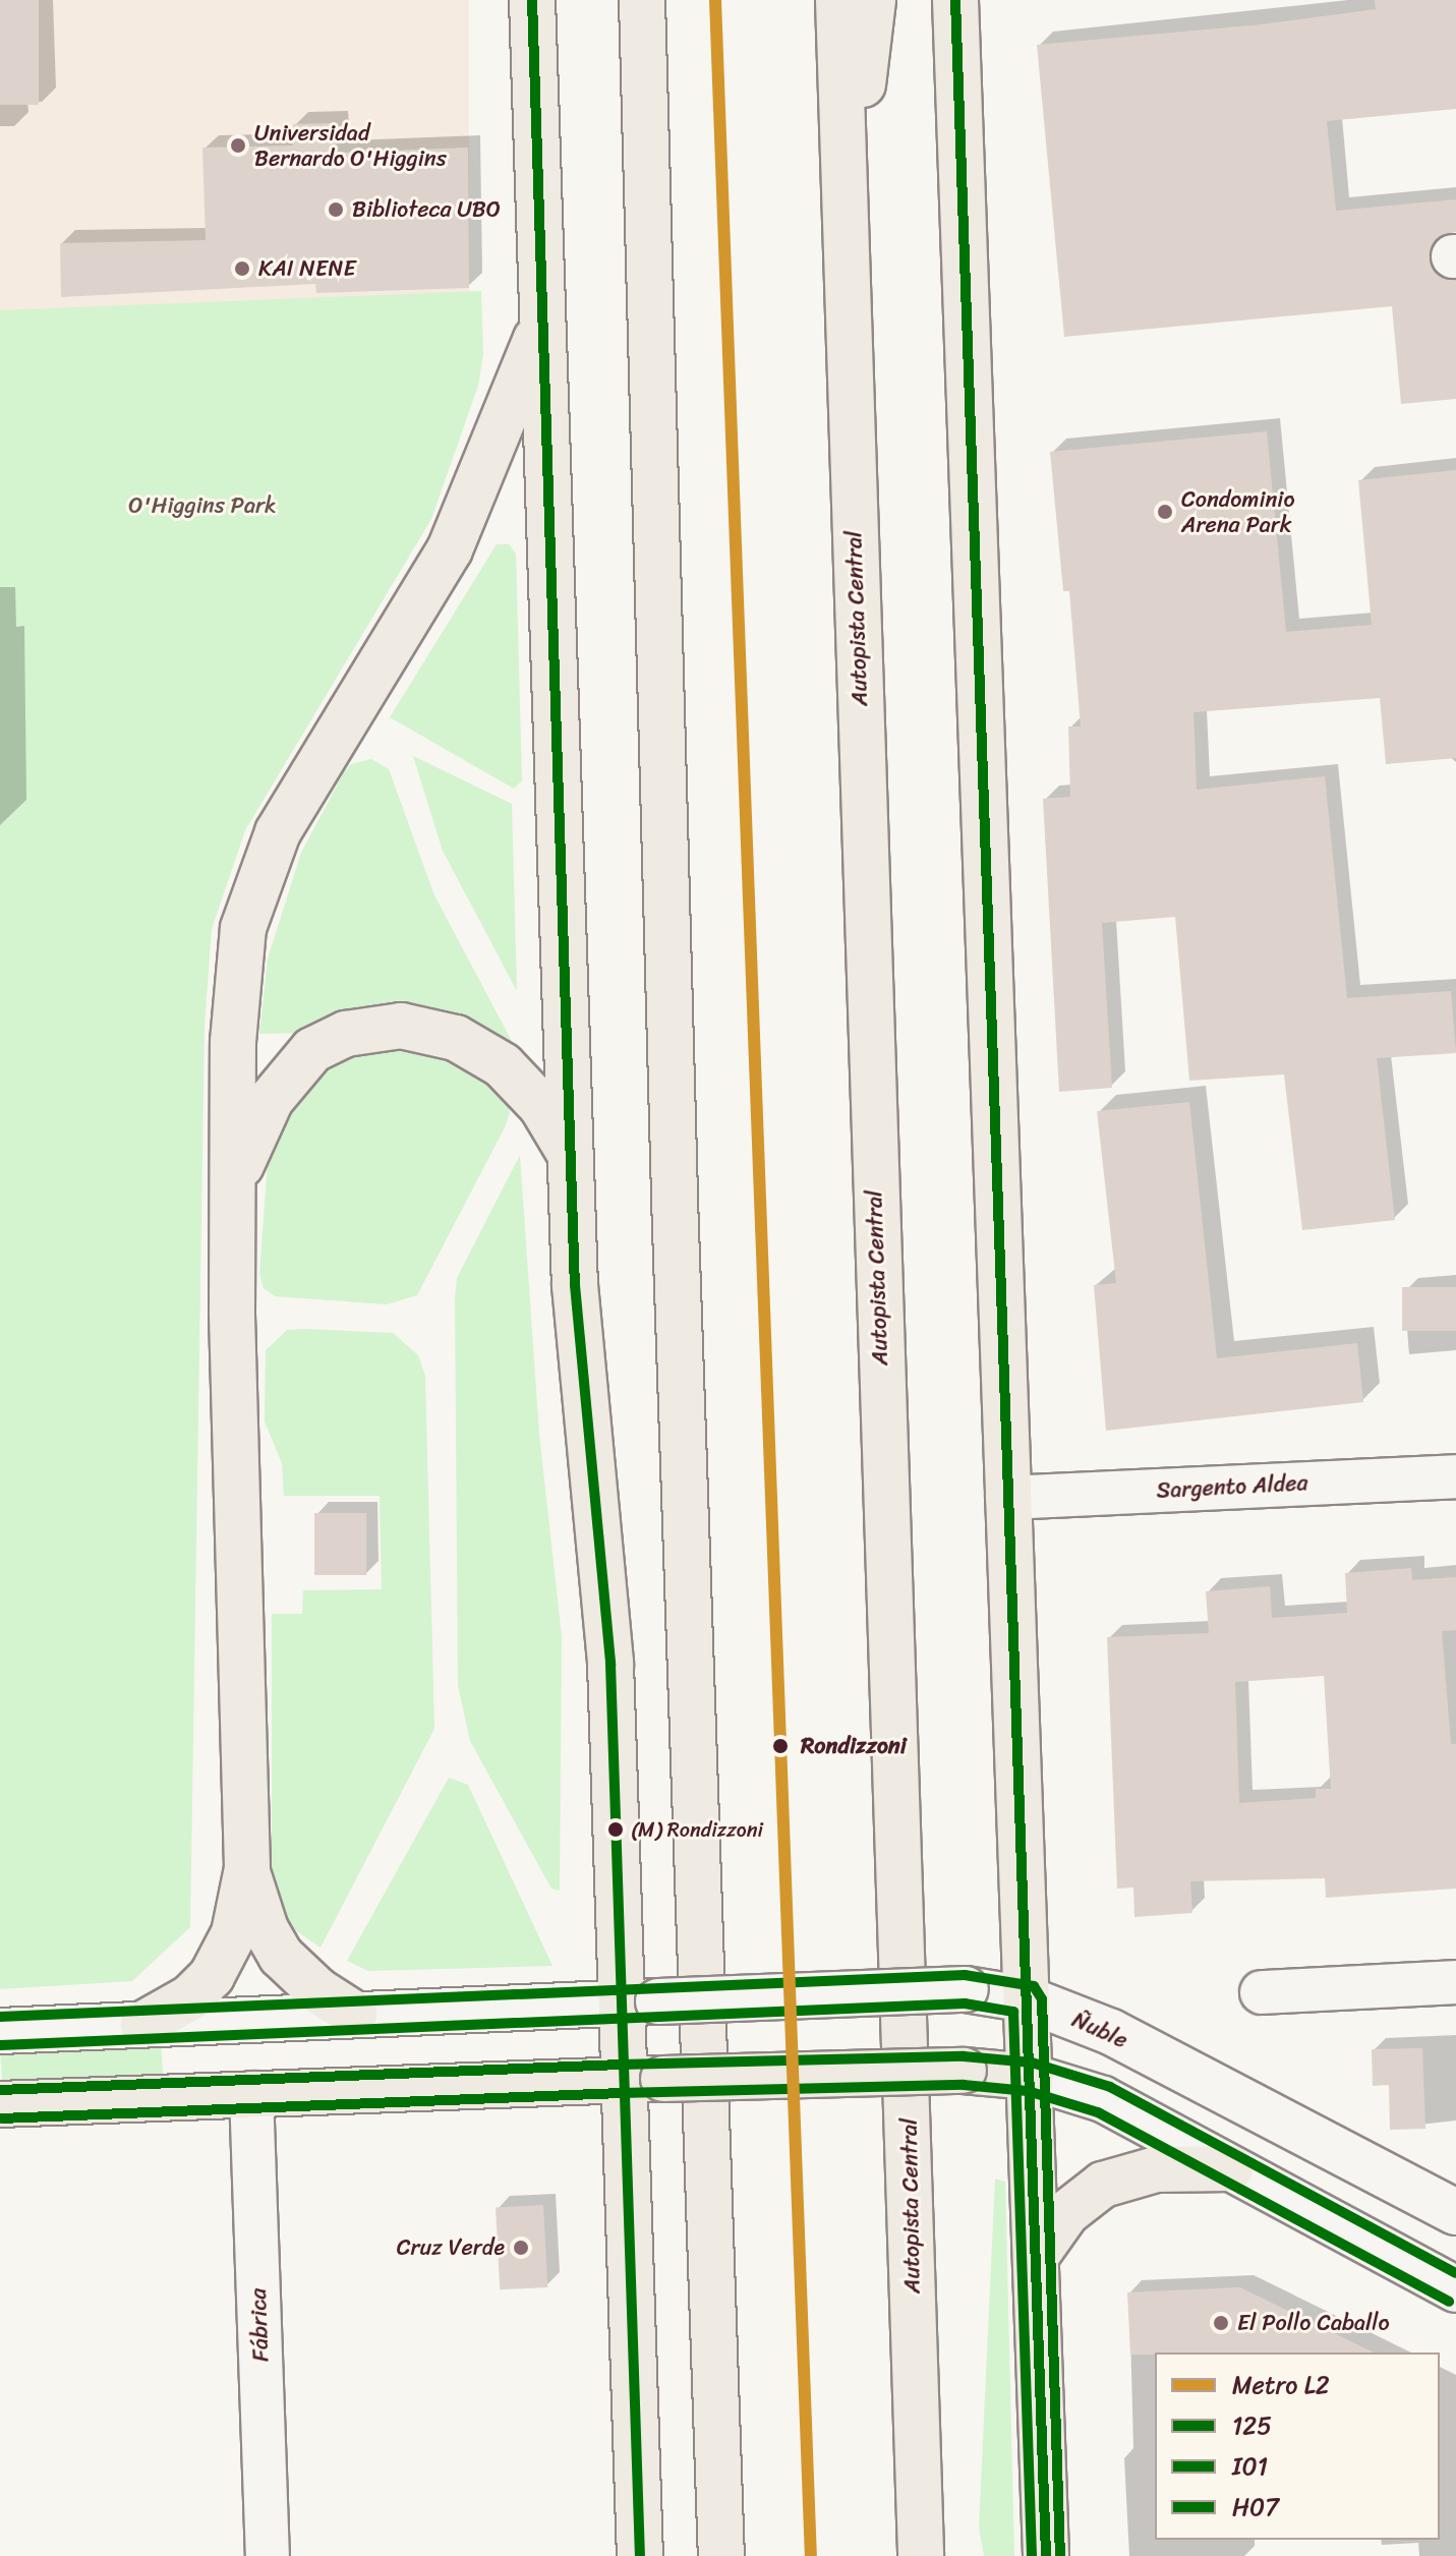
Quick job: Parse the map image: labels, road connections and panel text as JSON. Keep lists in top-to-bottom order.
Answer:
{
  "streets": {
    "main road": ["Autopista Central", "Ñuble"],
    "street": ["Sargento Aldea", "Fábrica"]
  },
  "parks": ["O'Higgins Park"],
  "places": [
    "Universidad Bernardo O'Higgins",
    "Biblioteca UBO",
    "KAI NENE",
    "Condominio Arena Park",
    "Rondizzoni",
    "(M) Rondizzoni",
    "Cruz Verde",
    "El Pollo Caballo"
  ],
  "lines": [
    "metro line L2",
    "transit line 125",
    "transit line H07",
    "transit line I01"
  ],
  "legend": [
    "Metro L2",
    "125",
    "I01",
    "H07"
  ]
}
